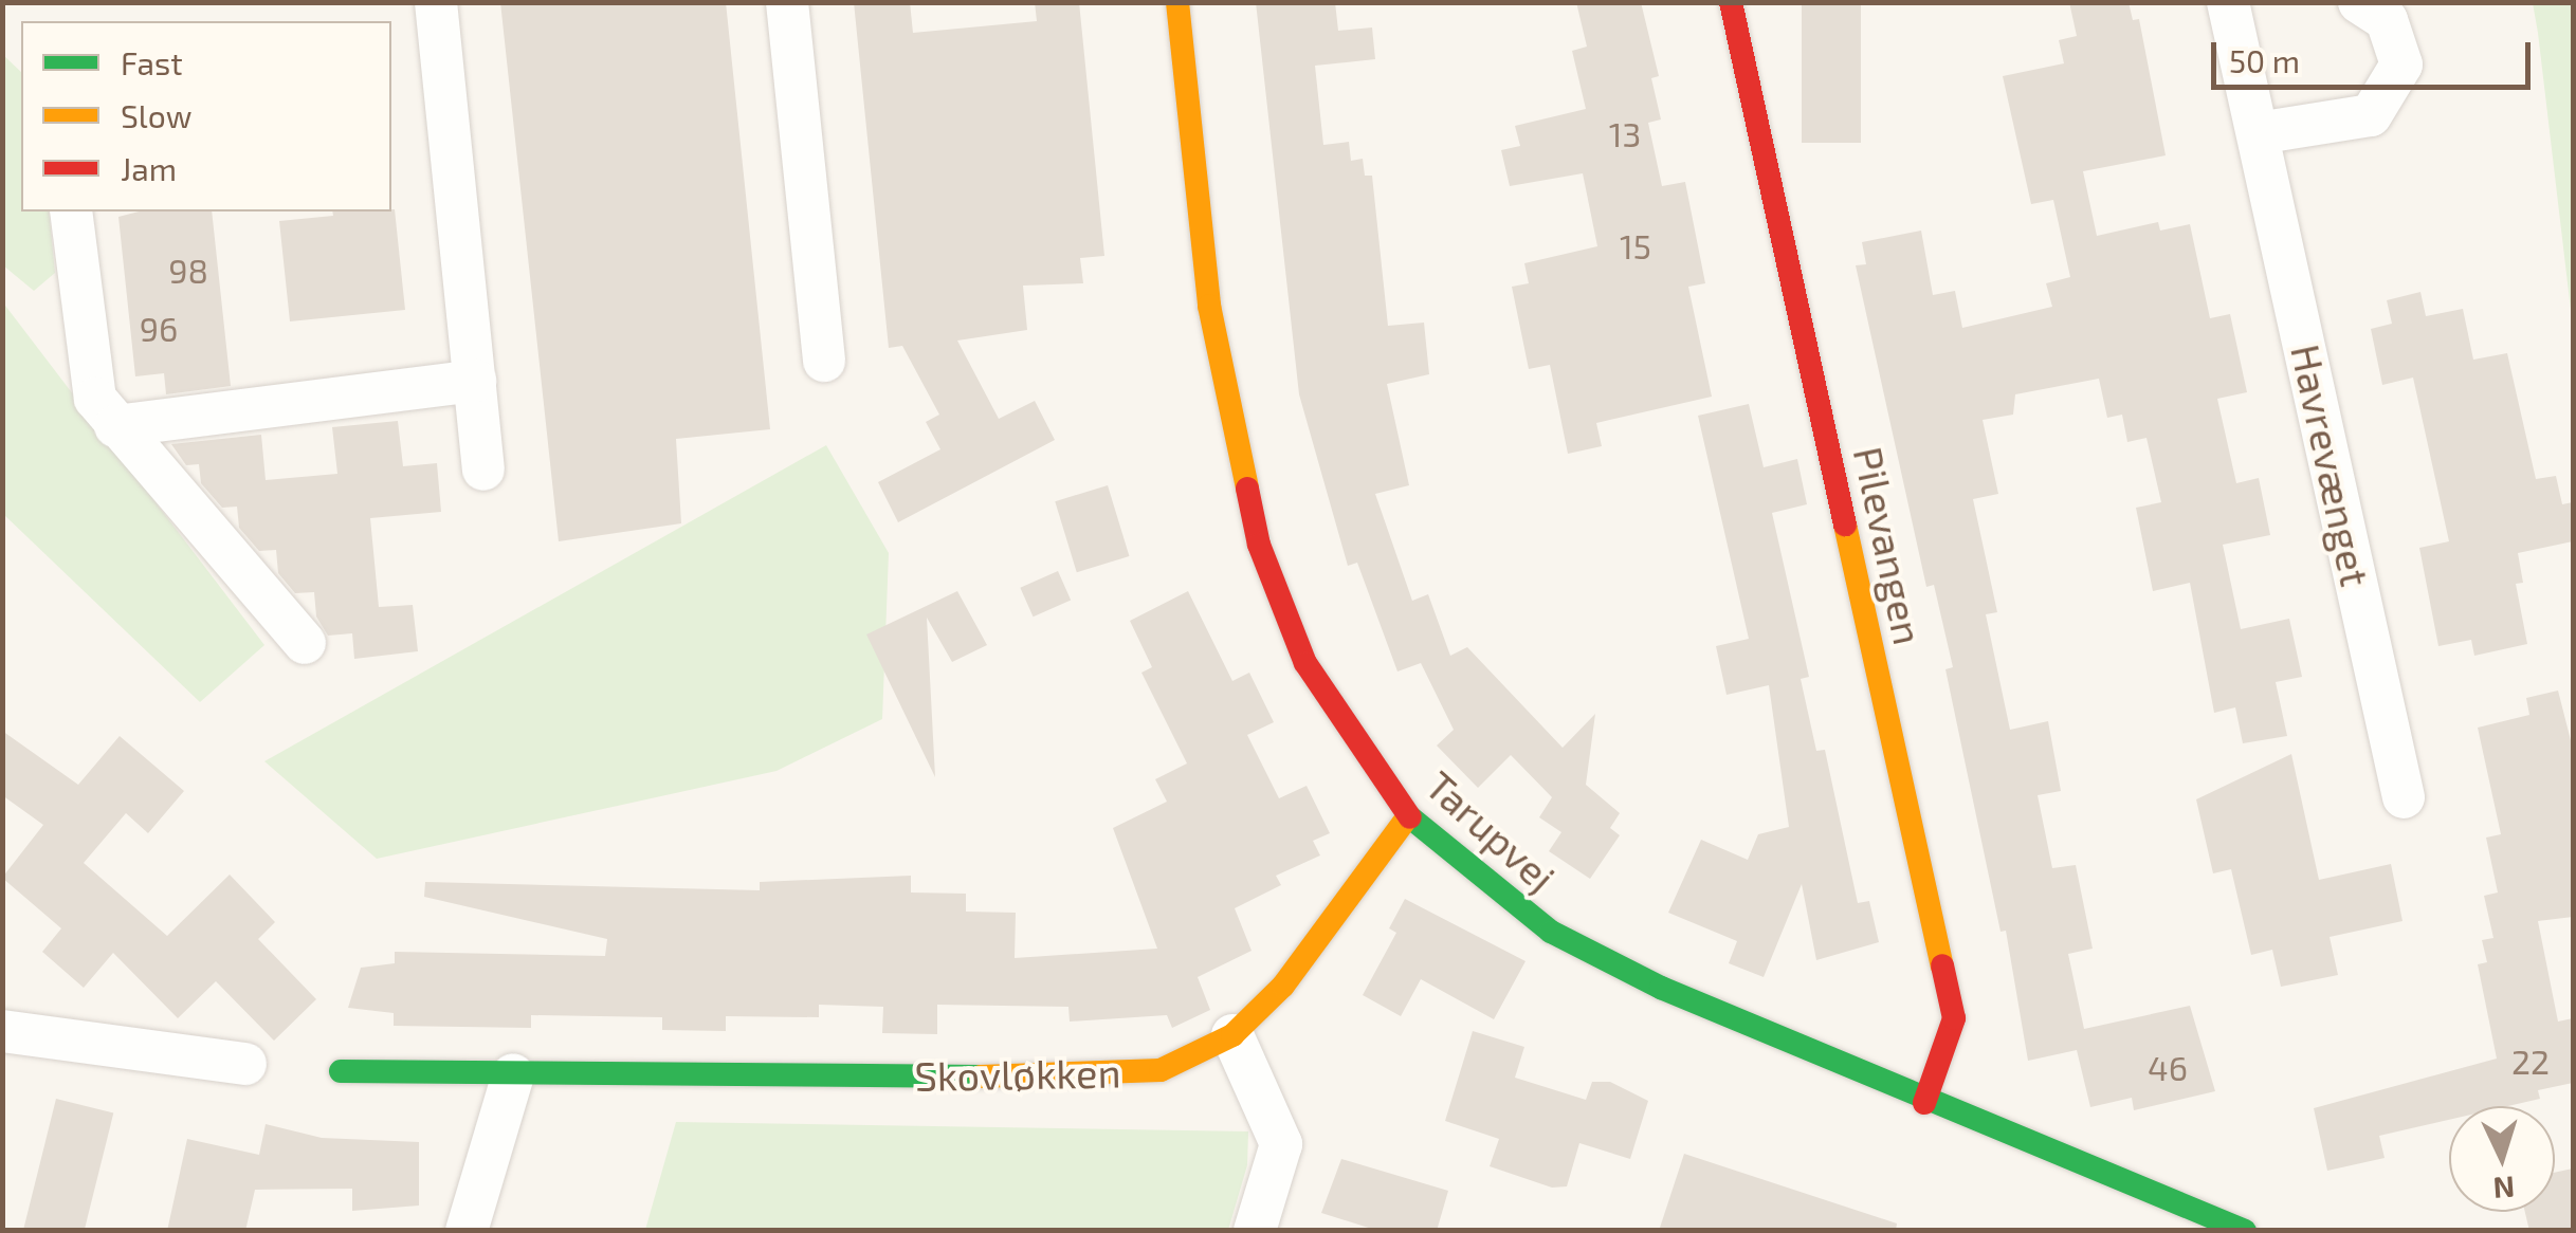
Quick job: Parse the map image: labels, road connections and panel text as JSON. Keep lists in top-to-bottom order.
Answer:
{
  "streets": {
    "street": [
      "Havrevænget",
      "Pilevangen",
      "Tarupvej",
      "Skovløkken"
    ]
  },
  "crossings": [
    ["Pilevangen", "Tarupvej"],
    ["Tarupvej", "Skovløkken"]
  ],
  "house_numbers": [
    "13",
    "15",
    "98",
    "96",
    "22",
    "46"
  ],
  "legend": ["Fast", "Slow", "Jam"],
  "scale_bar": "50 m",
  "north": "bottom"
}
